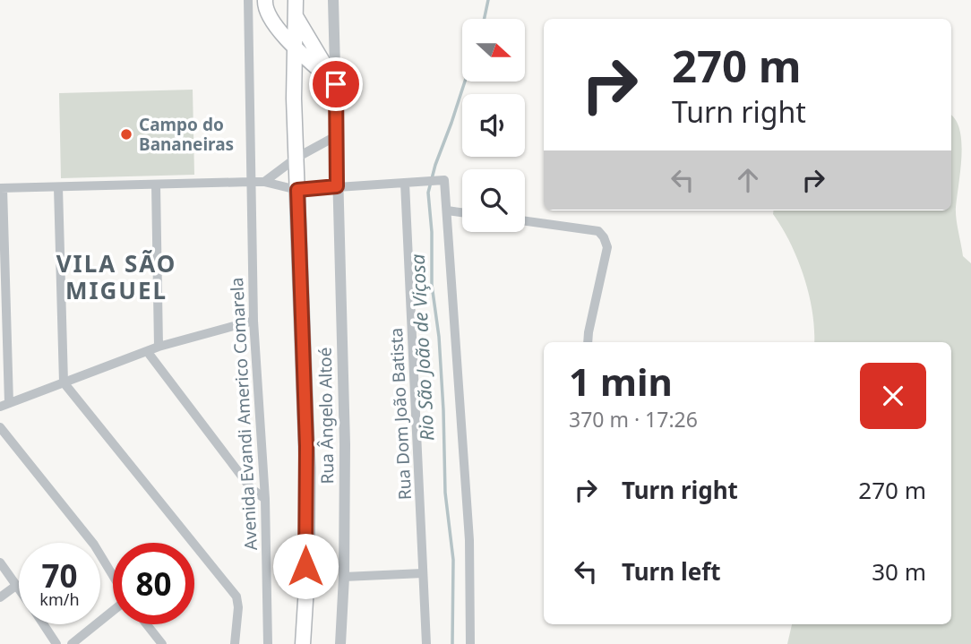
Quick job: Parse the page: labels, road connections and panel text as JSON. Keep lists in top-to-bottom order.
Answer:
{
  "streets": {
    "street": ["Avenida Evandi Americo Comarela", "Rua Dom João Batista", "Rua Ângelo Altoé"]
  },
  "districts": ["VILA SÃO MIGUEL"],
  "water": ["Rio São João de Viçosa"],
  "places": ["Campo do Bananeiras"],
  "north": "right",
  "page": {
    "turn": ["270 m", "Turn right"],
    "heading": ["1 min", "370 m · 17:26"],
    "list": [
      {
        "name": "Turn right",
        "value": "270 m"
      },
      {
        "name": "Turn left",
        "value": "30 m"
      }
    ],
    "speed": "70 km/h",
    "limit": "80"
  }
}
